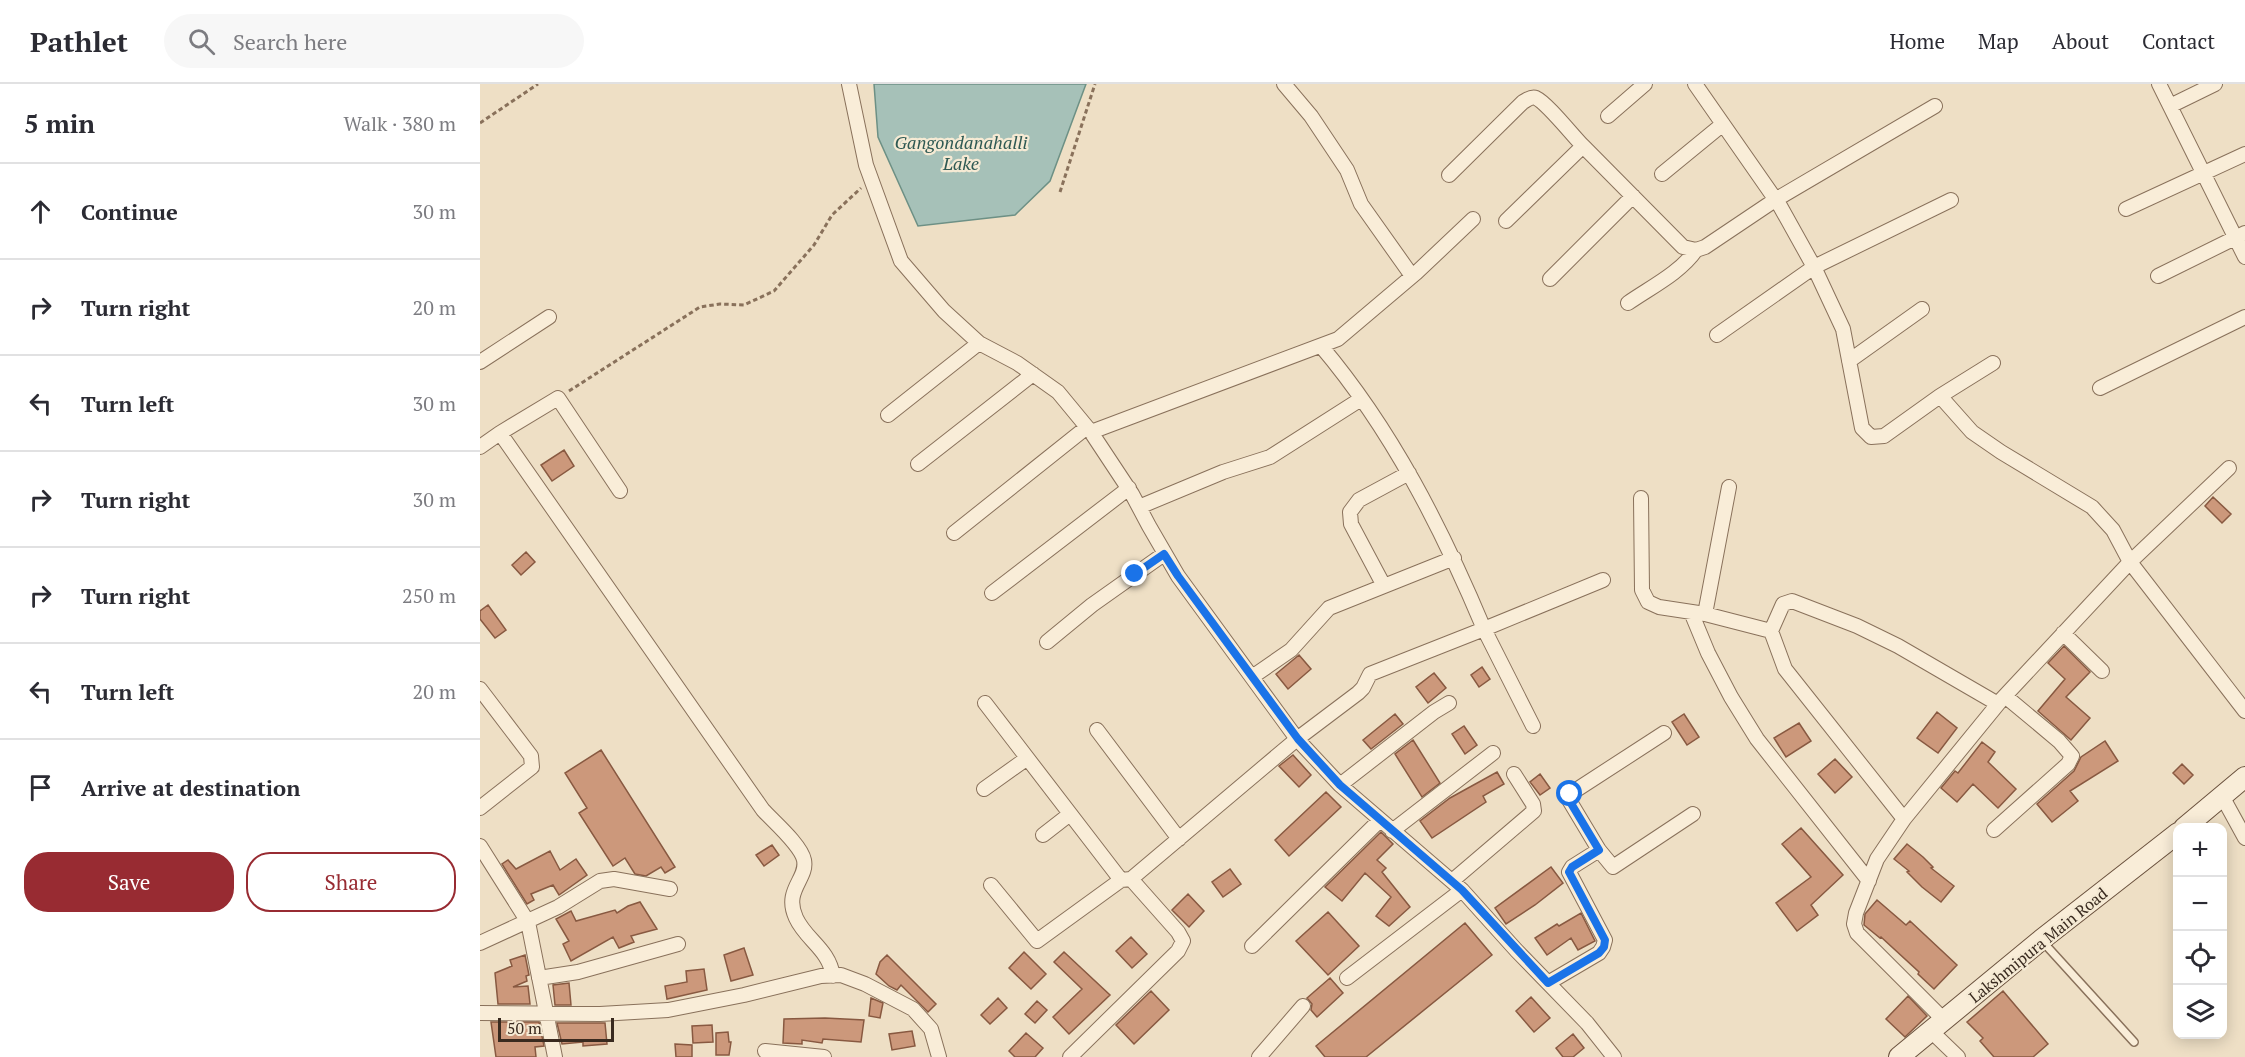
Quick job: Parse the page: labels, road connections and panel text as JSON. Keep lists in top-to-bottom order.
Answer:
{
  "streets": {
    "main road": ["Lakshmipura Main Road"]
  },
  "water": ["Gangondanahalli Lake"],
  "scale_bar": "50 m",
  "page": {
    "header": "Pathlet",
    "search": "Search here",
    "nav": [
      "Home",
      "Map",
      "About",
      "Contact"
    ],
    "heading": ["5 min", "Walk · 380 m"],
    "list": [
      ["Continue", "30 m"],
      ["Turn right", "20 m"],
      ["Turn left", "30 m"],
      ["Turn right", "30 m"],
      ["Turn right", "250 m"],
      ["Turn left", "20 m"],
      "Arrive at destination"
    ],
    "map_buttons": ["+", "−"],
    "buttons": ["Save", "Share"],
    "scale": "50 m"
  }
}
